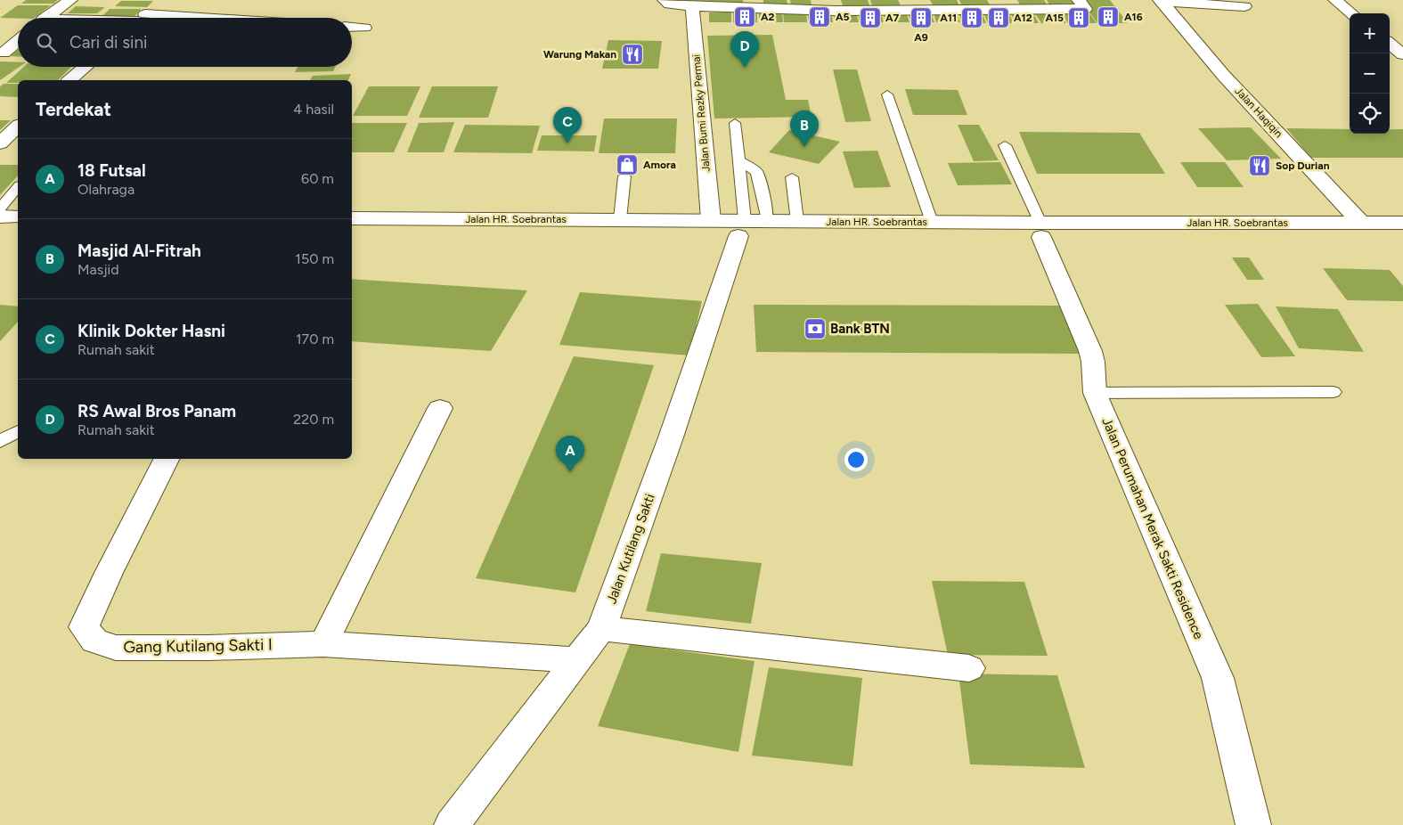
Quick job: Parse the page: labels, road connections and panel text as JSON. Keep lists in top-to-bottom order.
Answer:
{
  "streets": {
    "street": [
      "Jalan Haqiqin",
      "Jalan Bumi Rezky Permai",
      "Jalan HR. Soebrantas",
      "Jalan Perumahan Merak Sakti Residence",
      "Jalan Kutilang Sakti",
      "Gang Kutilang Sakti I"
    ]
  },
  "crossings": [
    ["Jalan Haqiqin", "Jalan HR. Soebrantas"],
    ["Jalan Bumi Rezky Permai", "Jalan HR. Soebrantas"],
    ["Jalan HR. Soebrantas", "Jalan Perumahan Merak Sakti Residence"],
    ["Jalan HR. Soebrantas", "Jalan Kutilang Sakti"],
    ["Jalan Kutilang Sakti", "Gang Kutilang Sakti I"]
  ],
  "places": {
    "building": [
      "A2",
      "A5",
      "A16",
      "A7",
      "A9",
      "A11",
      "A12",
      "A15"
    ],
    "restaurant": ["Warung Makan", "Sop Durian"],
    "shop": ["Amora"],
    "bank": ["Bank BTN"]
  },
  "page": {
    "map_buttons": ["+", "−"],
    "search": "Cari di sini",
    "pins": [
      "D",
      "C",
      "B",
      "A"
    ],
    "heading": ["Terdekat", "4 hasil"],
    "list": [
      {
        "mark": "A",
        "name": "18 Futsal",
        "note": "Olahraga",
        "value": "60 m"
      },
      {
        "mark": "B",
        "name": "Masjid Al-Fitrah",
        "note": "Masjid",
        "value": "150 m"
      },
      {
        "mark": "C",
        "name": "Klinik Dokter Hasni",
        "note": "Rumah sakit",
        "value": "170 m"
      },
      {
        "mark": "D",
        "name": "RS Awal Bros Panam",
        "note": "Rumah sakit",
        "value": "220 m"
      }
    ]
  }
}
